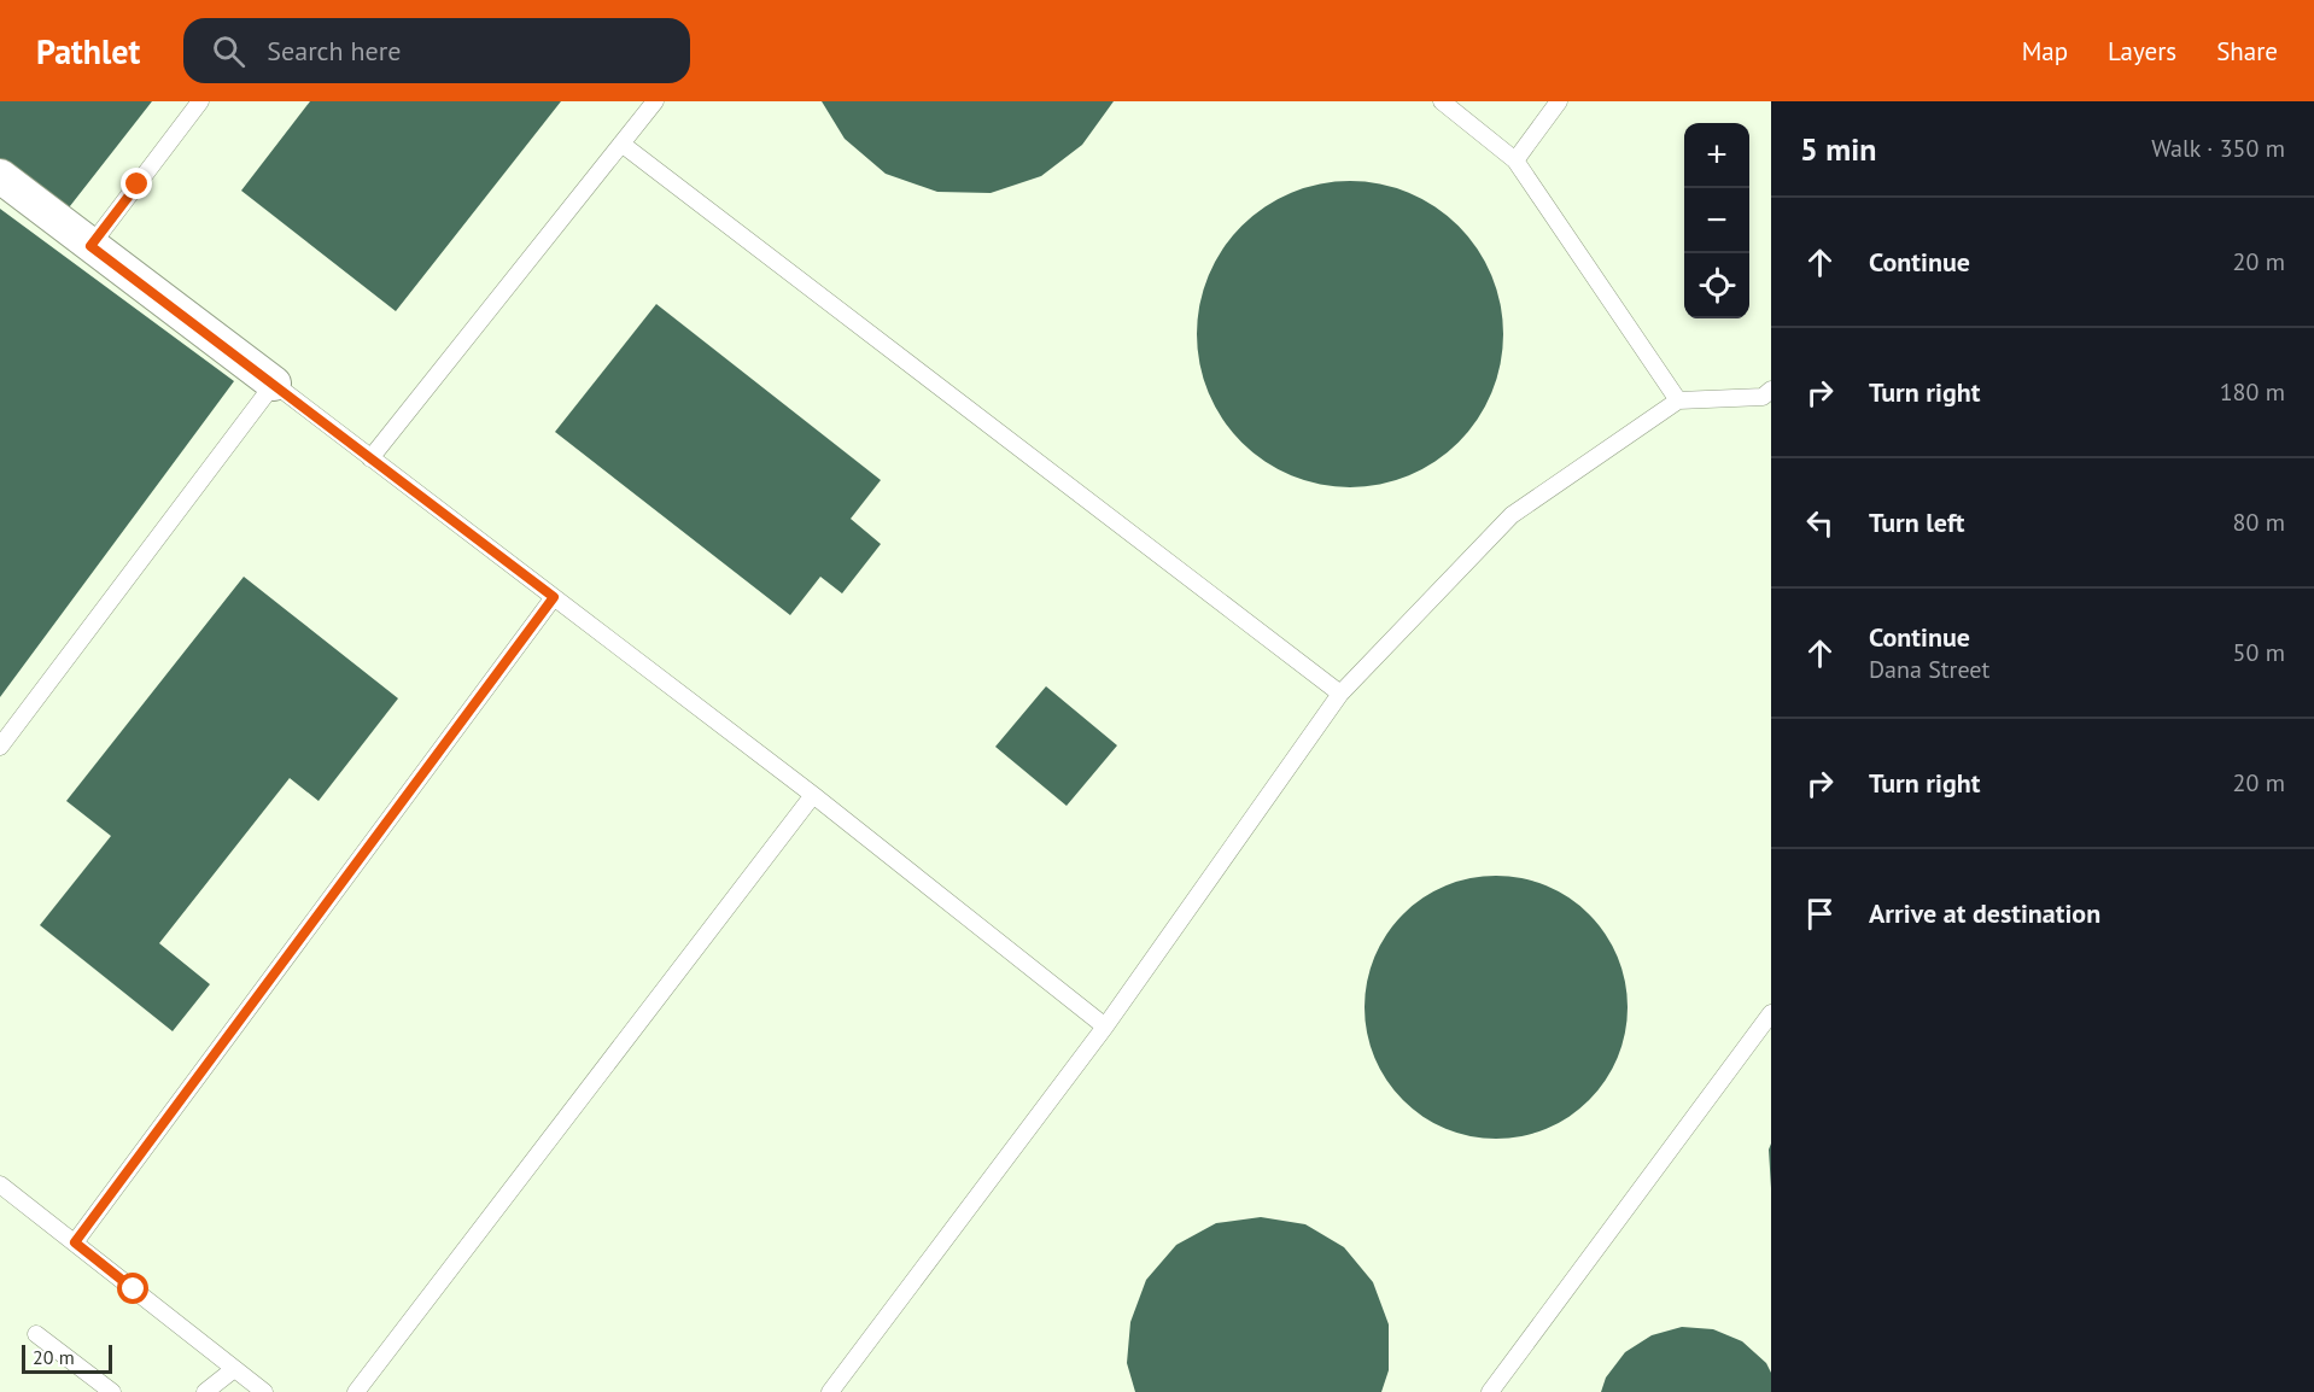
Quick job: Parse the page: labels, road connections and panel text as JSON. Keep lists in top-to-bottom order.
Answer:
{
  "scale_bar": "20 m",
  "page": {
    "header": "Pathlet",
    "search": "Search here",
    "nav": ["Map", "Layers", "Share"],
    "heading": ["5 min", "Walk · 350 m"],
    "map_buttons": ["+", "−"],
    "list": [
      ["Continue", "20 m"],
      ["Turn right", "180 m"],
      ["Turn left", "80 m"],
      ["Continue", "Dana Street", "50 m"],
      ["Turn right", "20 m"],
      "Arrive at destination"
    ],
    "scale": "20 m"
  }
}
